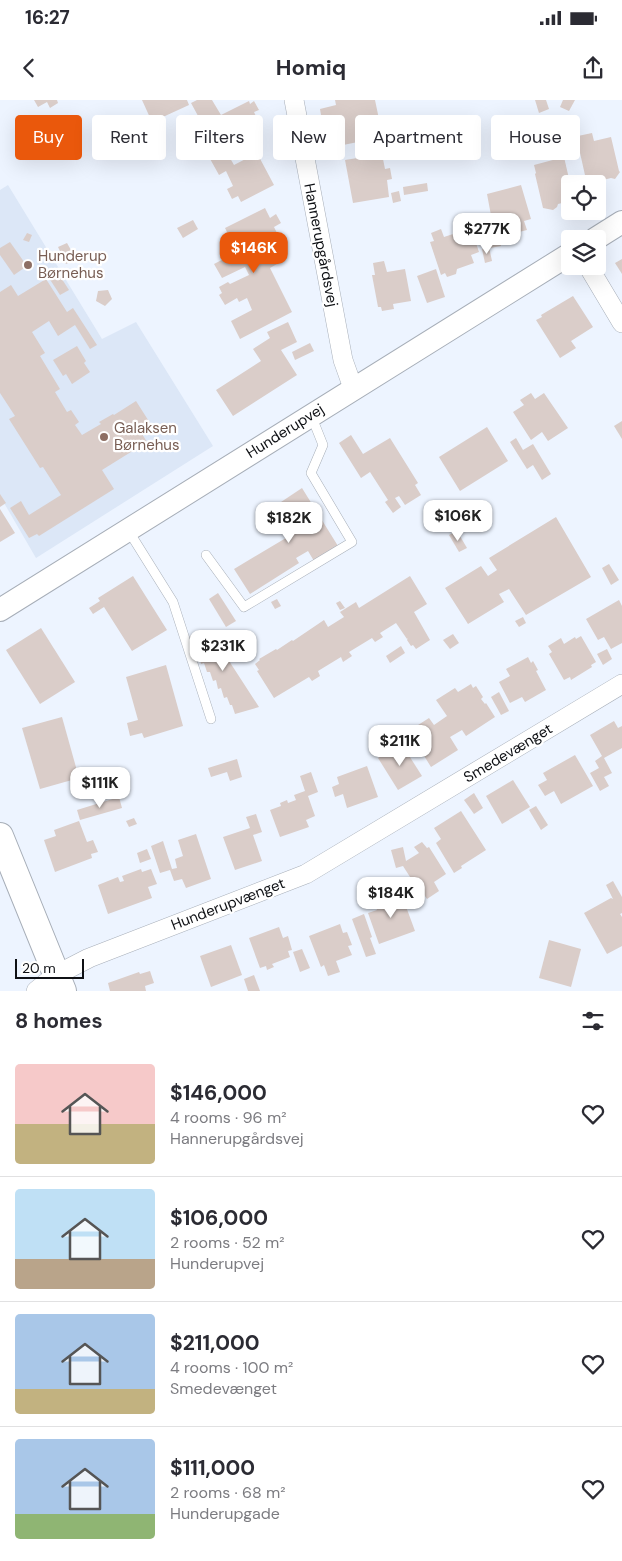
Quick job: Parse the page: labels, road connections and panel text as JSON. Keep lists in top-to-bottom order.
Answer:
{
  "streets": {
    "street": [
      "Hannerupgårdsvej",
      "Hunderupvej",
      "Smedevænget",
      "Hunderupvænget"
    ]
  },
  "crossings": [
    ["Hannerupgårdsvej", "Hunderupvej"],
    ["Smedevænget", "Hunderupvænget"]
  ],
  "places": ["Hunderup Børnehus", "Galaksen Børnehus"],
  "scale_bar": "20 m",
  "page": {
    "status": "16:27",
    "header": "Homiq",
    "chip": [
      "Buy",
      "Rent",
      "Filters",
      "New",
      "Apartment",
      "House"
    ],
    "price": [
      "$277K",
      "$146K",
      "$106K",
      "$182K",
      "$231K",
      "$211K",
      "$111K",
      "$184K"
    ],
    "scale": "20 m",
    "heading": "8 homes",
    "list": [
      {
        "name": "$146,000",
        "note": "4 rooms · 96 m² · Hannerupgårdsvej"
      },
      {
        "name": "$106,000",
        "note": "2 rooms · 52 m² · Hunderupvej"
      },
      {
        "name": "$211,000",
        "note": "4 rooms · 100 m² · Smedevænget"
      },
      {
        "name": "$111,000",
        "note": "2 rooms · 68 m² · Hunderupgade"
      }
    ]
  }
}
